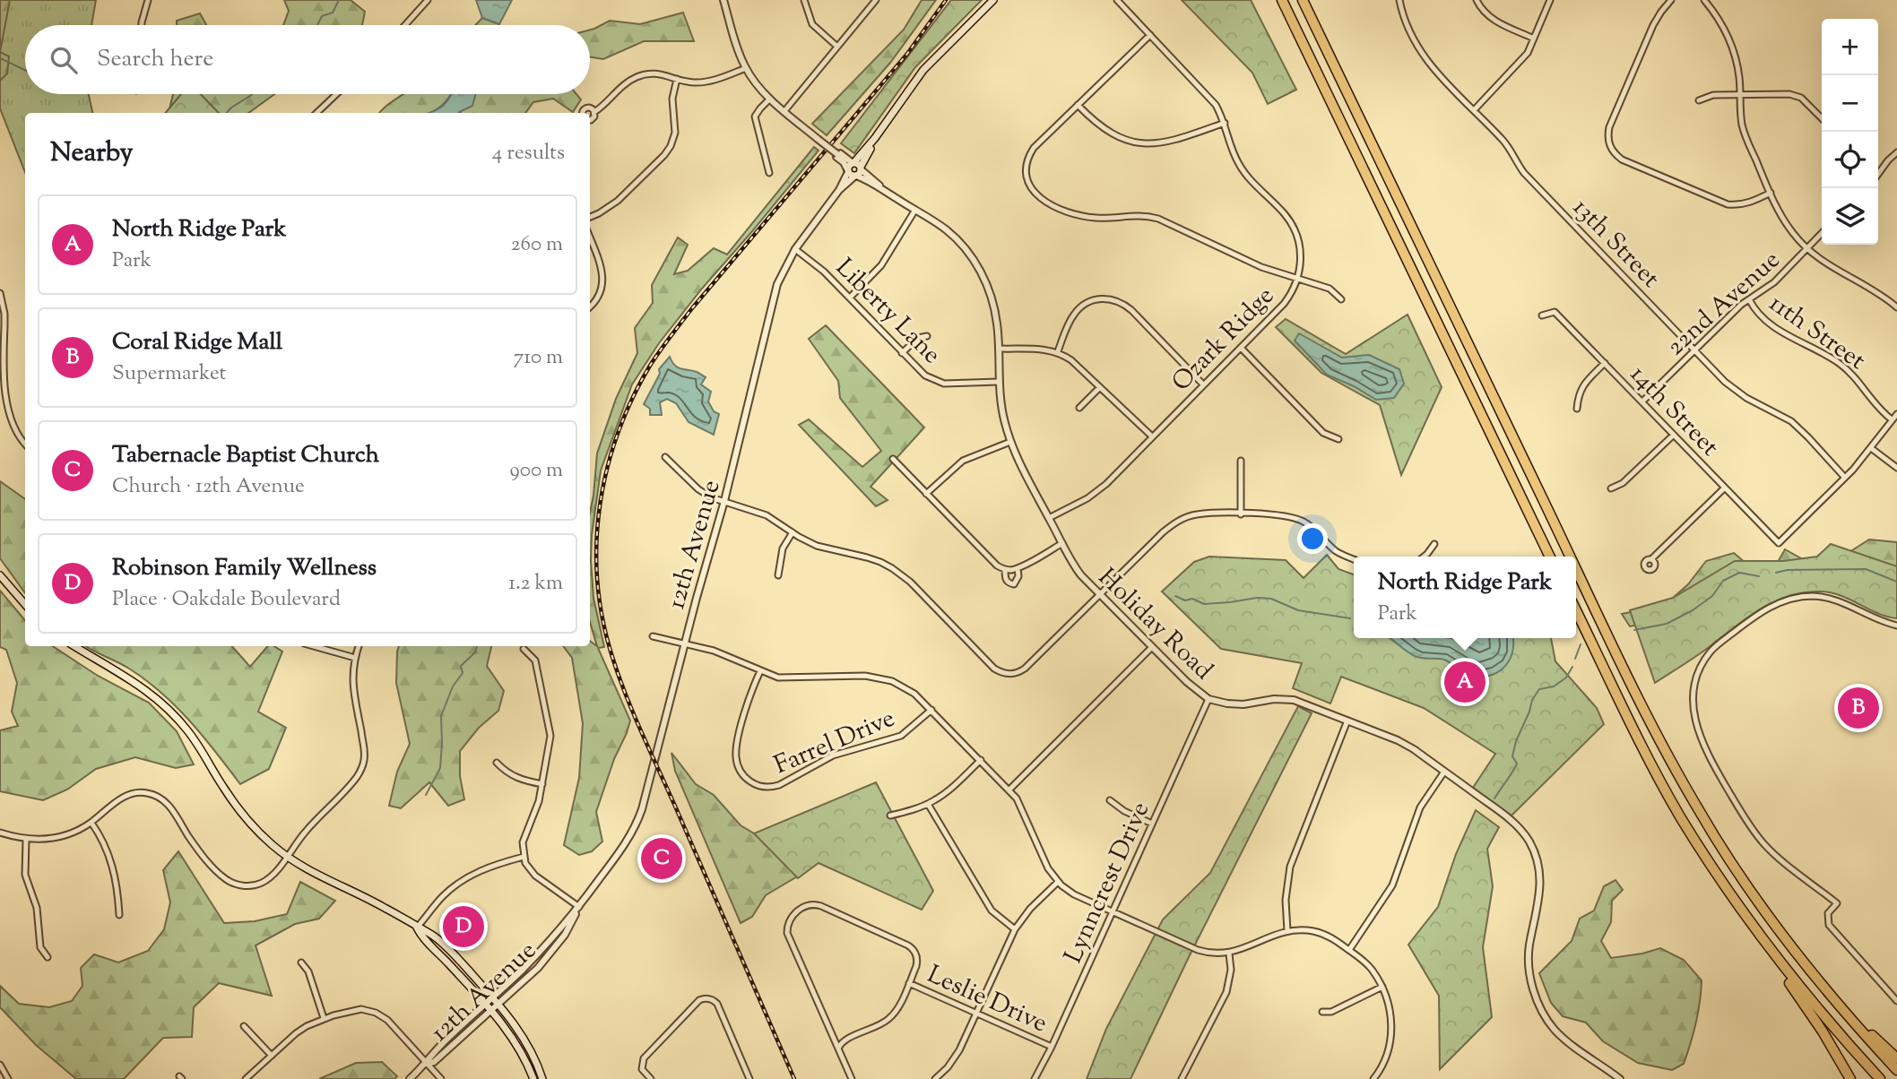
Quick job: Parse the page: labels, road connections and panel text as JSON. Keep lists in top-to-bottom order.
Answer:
{
  "streets": {
    "main road": ["12th Avenue"],
    "street": [
      "13th Street",
      "22nd Avenue",
      "Liberty Lane",
      "11th Street",
      "Ozark Ridge",
      "14th Street",
      "Holiday Road",
      "Farrel Drive",
      "Lynncrest Drive",
      "Leslie Drive"
    ]
  },
  "crossings": [
    ["13th Street", "22nd Avenue"],
    ["13th Street", "14th Street"],
    ["22nd Avenue", "11th Street"],
    ["22nd Avenue", "14th Street"],
    ["Liberty Lane", "12th Avenue"],
    ["Liberty Lane", "Holiday Road"],
    ["Ozark Ridge", "Holiday Road"],
    ["12th Avenue", "Holiday Road"],
    ["Holiday Road", "Lynncrest Drive"],
    ["Lynncrest Drive", "Leslie Drive"]
  ],
  "page": {
    "map_buttons": ["+", "−"],
    "search": "Search here",
    "heading": ["Nearby", "4 results"],
    "list": [
      {
        "mark": "A",
        "name": "North Ridge Park",
        "note": "Park",
        "value": "260 m"
      },
      {
        "mark": "B",
        "name": "Coral Ridge Mall",
        "note": "Supermarket",
        "value": "710 m"
      },
      {
        "mark": "C",
        "name": "Tabernacle Baptist Church",
        "note": "Church · 12th Avenue",
        "value": "900 m"
      },
      {
        "mark": "D",
        "name": "Robinson Family Wellness",
        "note": "Place · Oakdale Boulevard",
        "value": "1.2 km"
      }
    ],
    "popup": ["North Ridge Park", "Park"],
    "pins": [
      "A",
      "B",
      "C",
      "D"
    ]
  }
}
